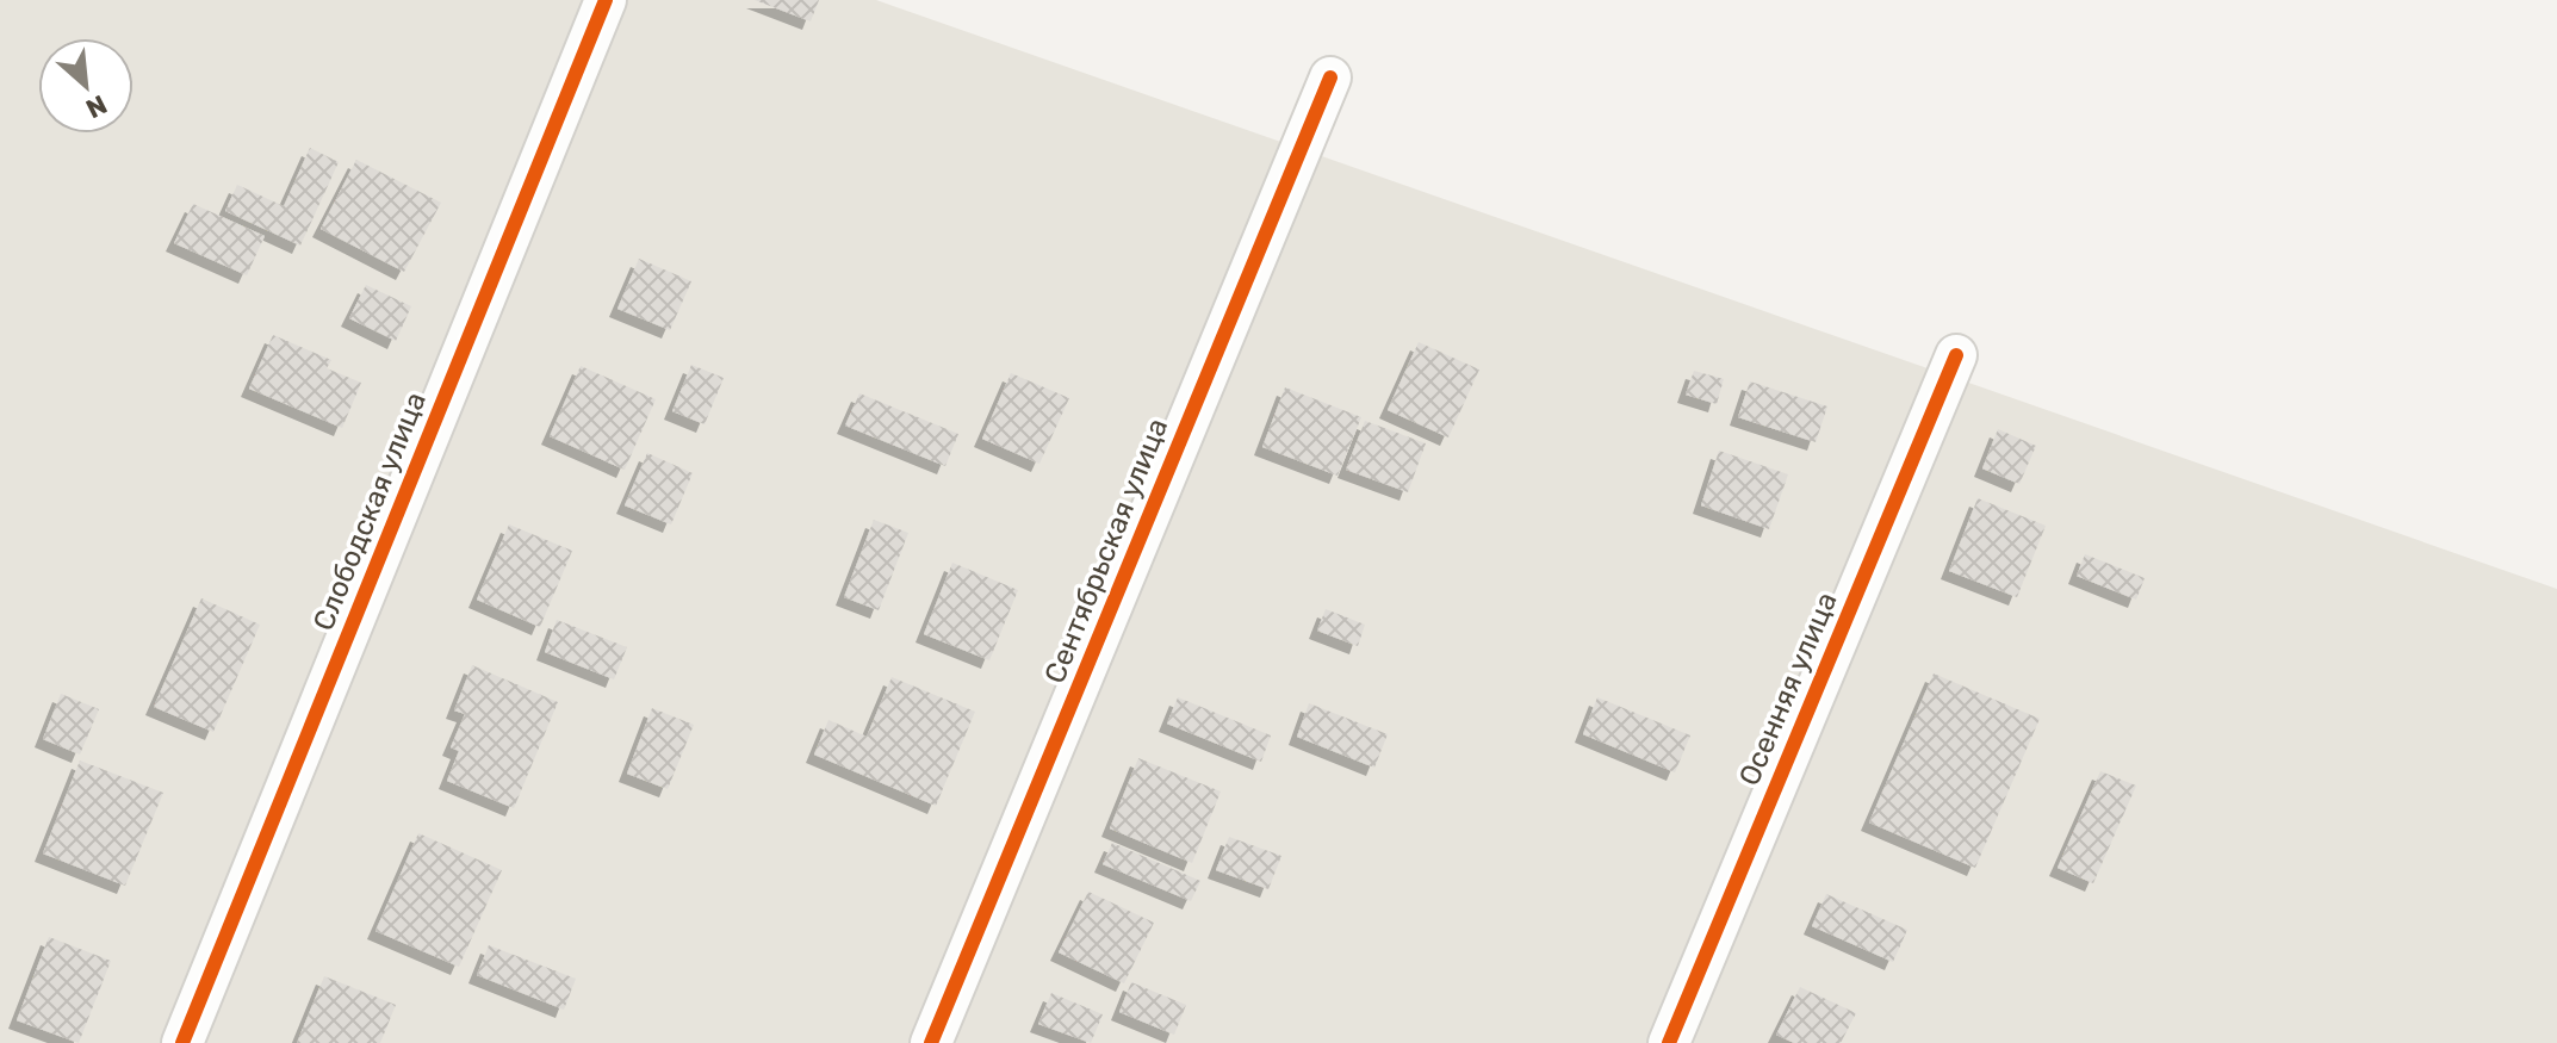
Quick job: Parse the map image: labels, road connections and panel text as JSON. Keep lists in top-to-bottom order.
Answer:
{
  "streets": {
    "street": ["Слободская улица", "Сентябрьская улица", "Осенняя улица"]
  },
  "north": "bottom right"
}
